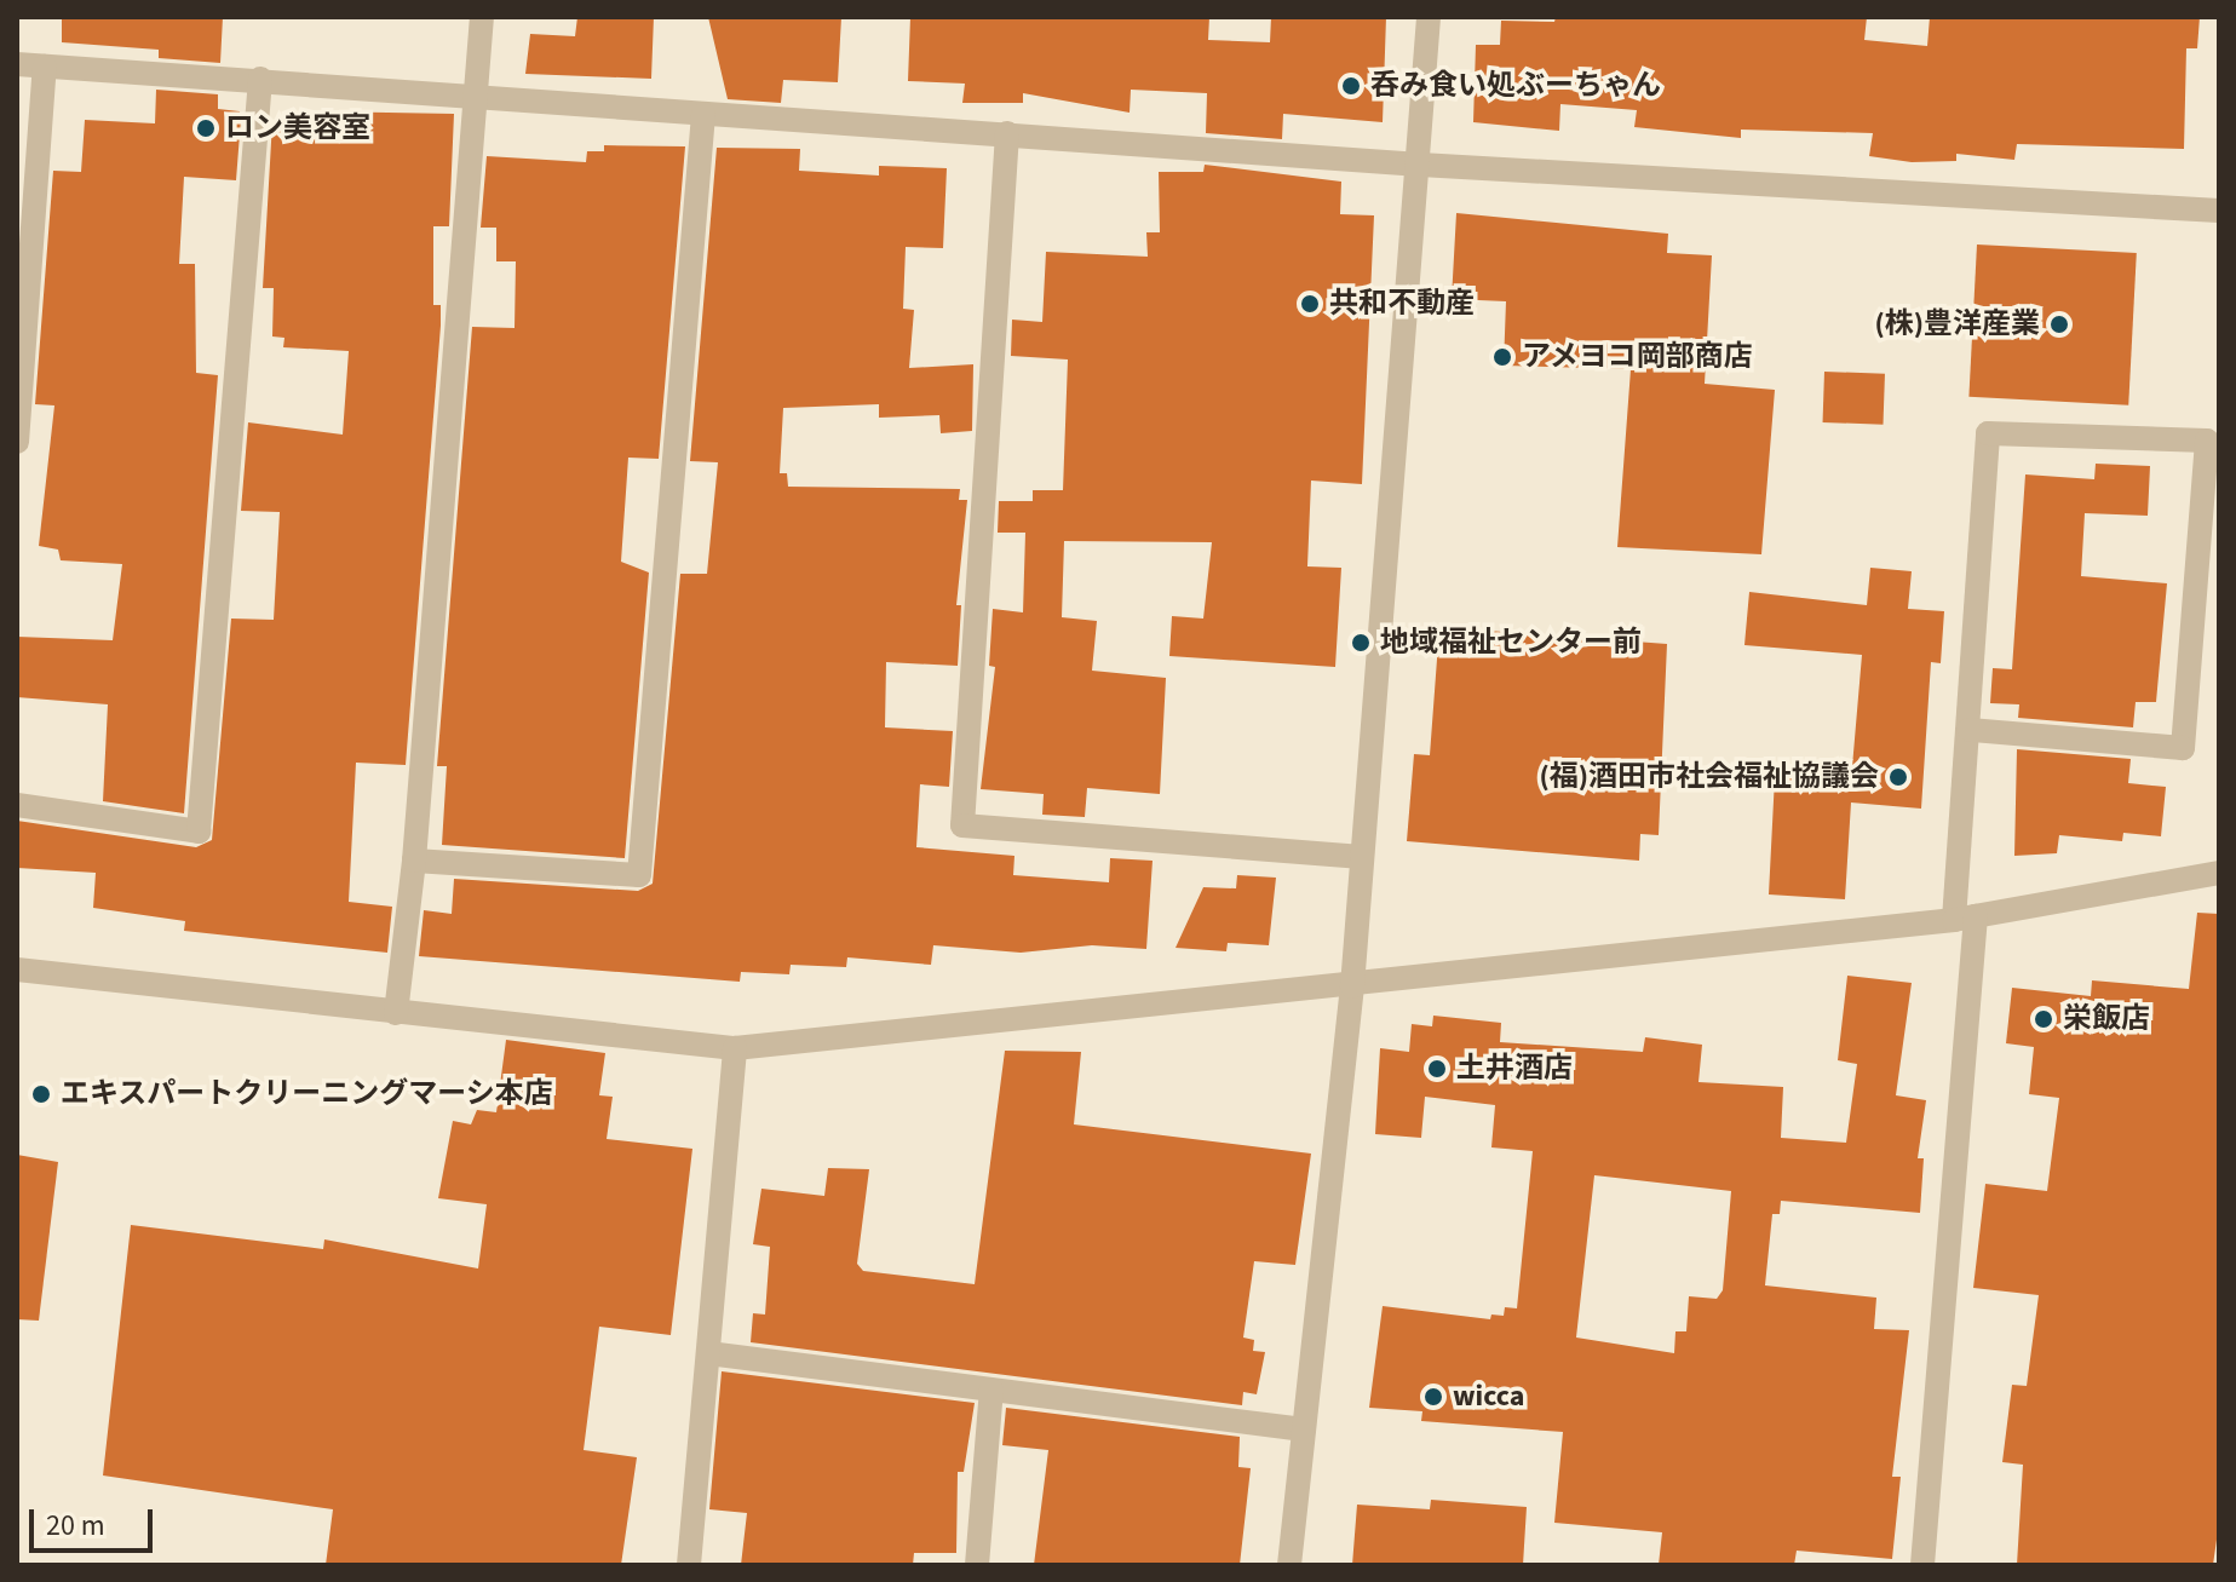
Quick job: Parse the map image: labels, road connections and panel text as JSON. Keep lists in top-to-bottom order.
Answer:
{
  "places": [
    "呑み食い処ぶーちゃん",
    "ロン美容室",
    "共和不動産",
    "(株)豊洋産業",
    "アメヨコ岡部商店",
    "地域福祉センター前",
    "(福)酒田市社会福祉協議会",
    "栄飯店",
    "土井酒店",
    "エキスパートクリーニングマーシ本店",
    "wicca"
  ],
  "scale_bar": "20 m"
}
